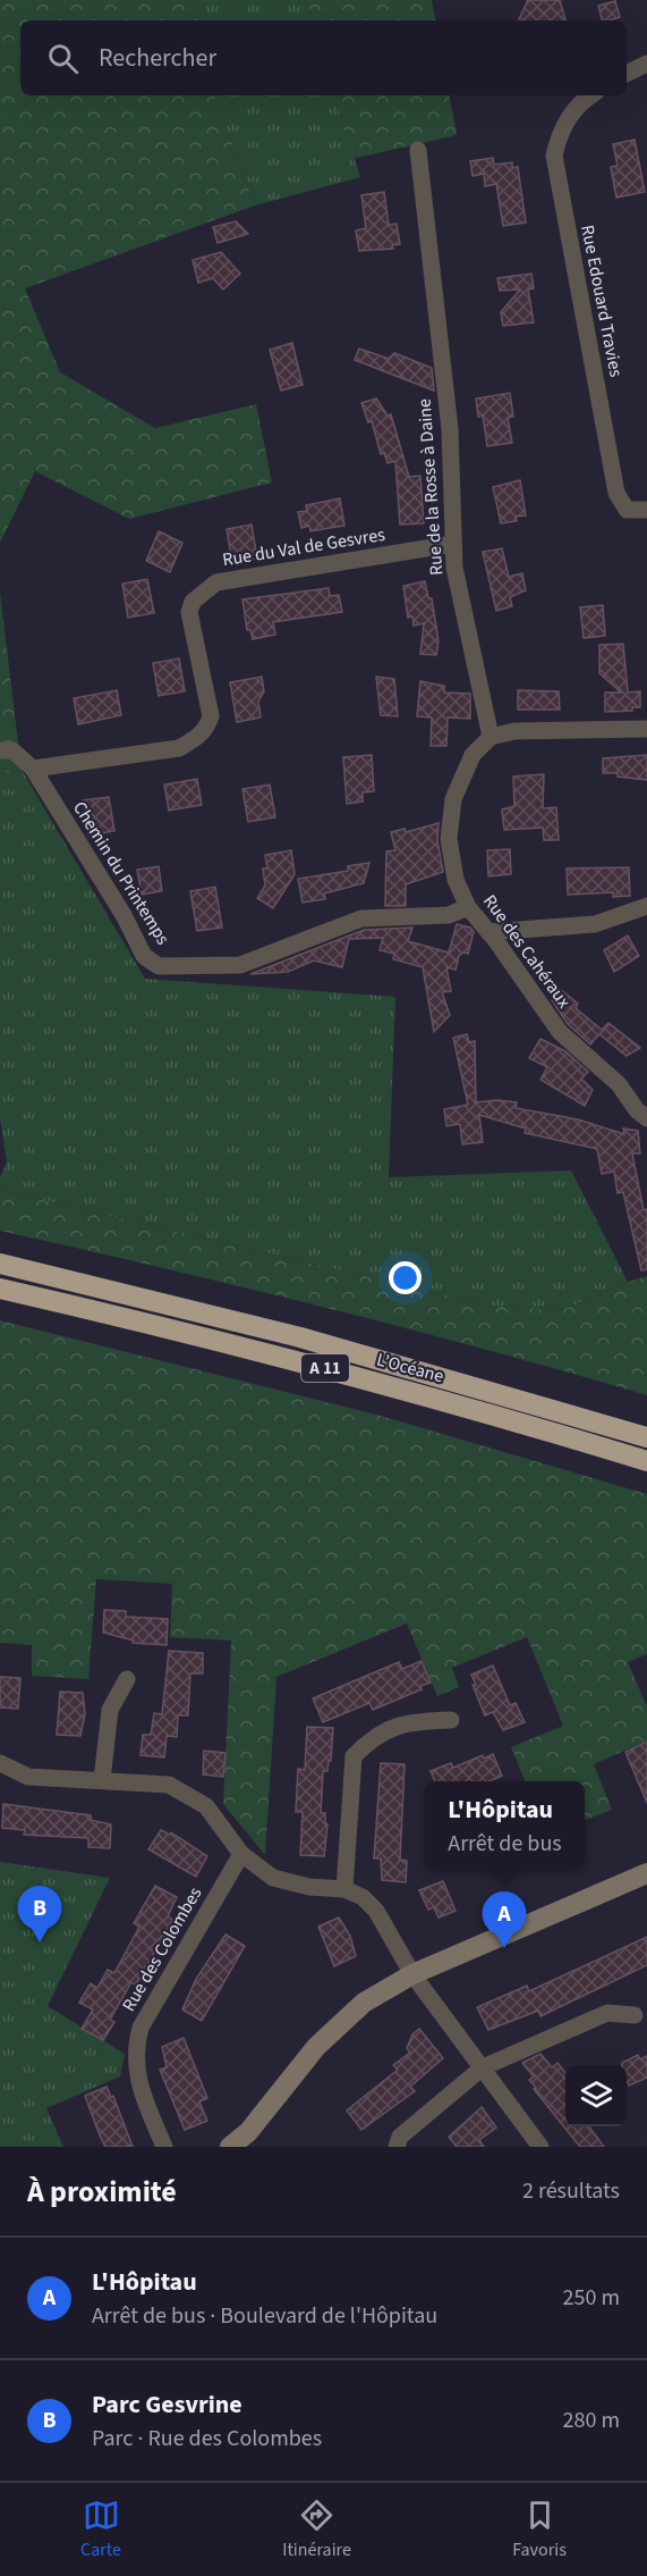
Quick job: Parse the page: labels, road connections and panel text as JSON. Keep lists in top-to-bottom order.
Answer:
{
  "streets": {
    "highway": ["A 11", "L’Océane"],
    "street": [
      "Rue Edouard Travies",
      "Rue de la Rosse à Daine",
      "Rue du Val de Gesvres",
      "Chemin du Printemps",
      "Rue des Cahéraux",
      "Rue des Colombes"
    ]
  },
  "crossings": [
    ["Rue de la Rosse à Daine", "Rue du Val de Gesvres"],
    ["Rue de la Rosse à Daine", "Rue des Cahéraux"],
    ["Rue du Val de Gesvres", "Chemin du Printemps"],
    ["Chemin du Printemps", "Rue des Cahéraux"]
  ],
  "page": {
    "search": "Rechercher",
    "popup": ["L'Hôpitau", "Arrêt de bus"],
    "pins": ["B", "A"],
    "heading": ["À proximité", "2 résultats"],
    "list": [
      {
        "mark": "A",
        "name": "L'Hôpitau",
        "note": "Arrêt de bus · Boulevard de l'Hôpitau",
        "value": "250 m"
      },
      {
        "mark": "B",
        "name": "Parc Gesvrine",
        "note": "Parc · Rue des Colombes",
        "value": "280 m"
      }
    ],
    "nav": ["Carte", "Itinéraire", "Favoris"]
  }
}
